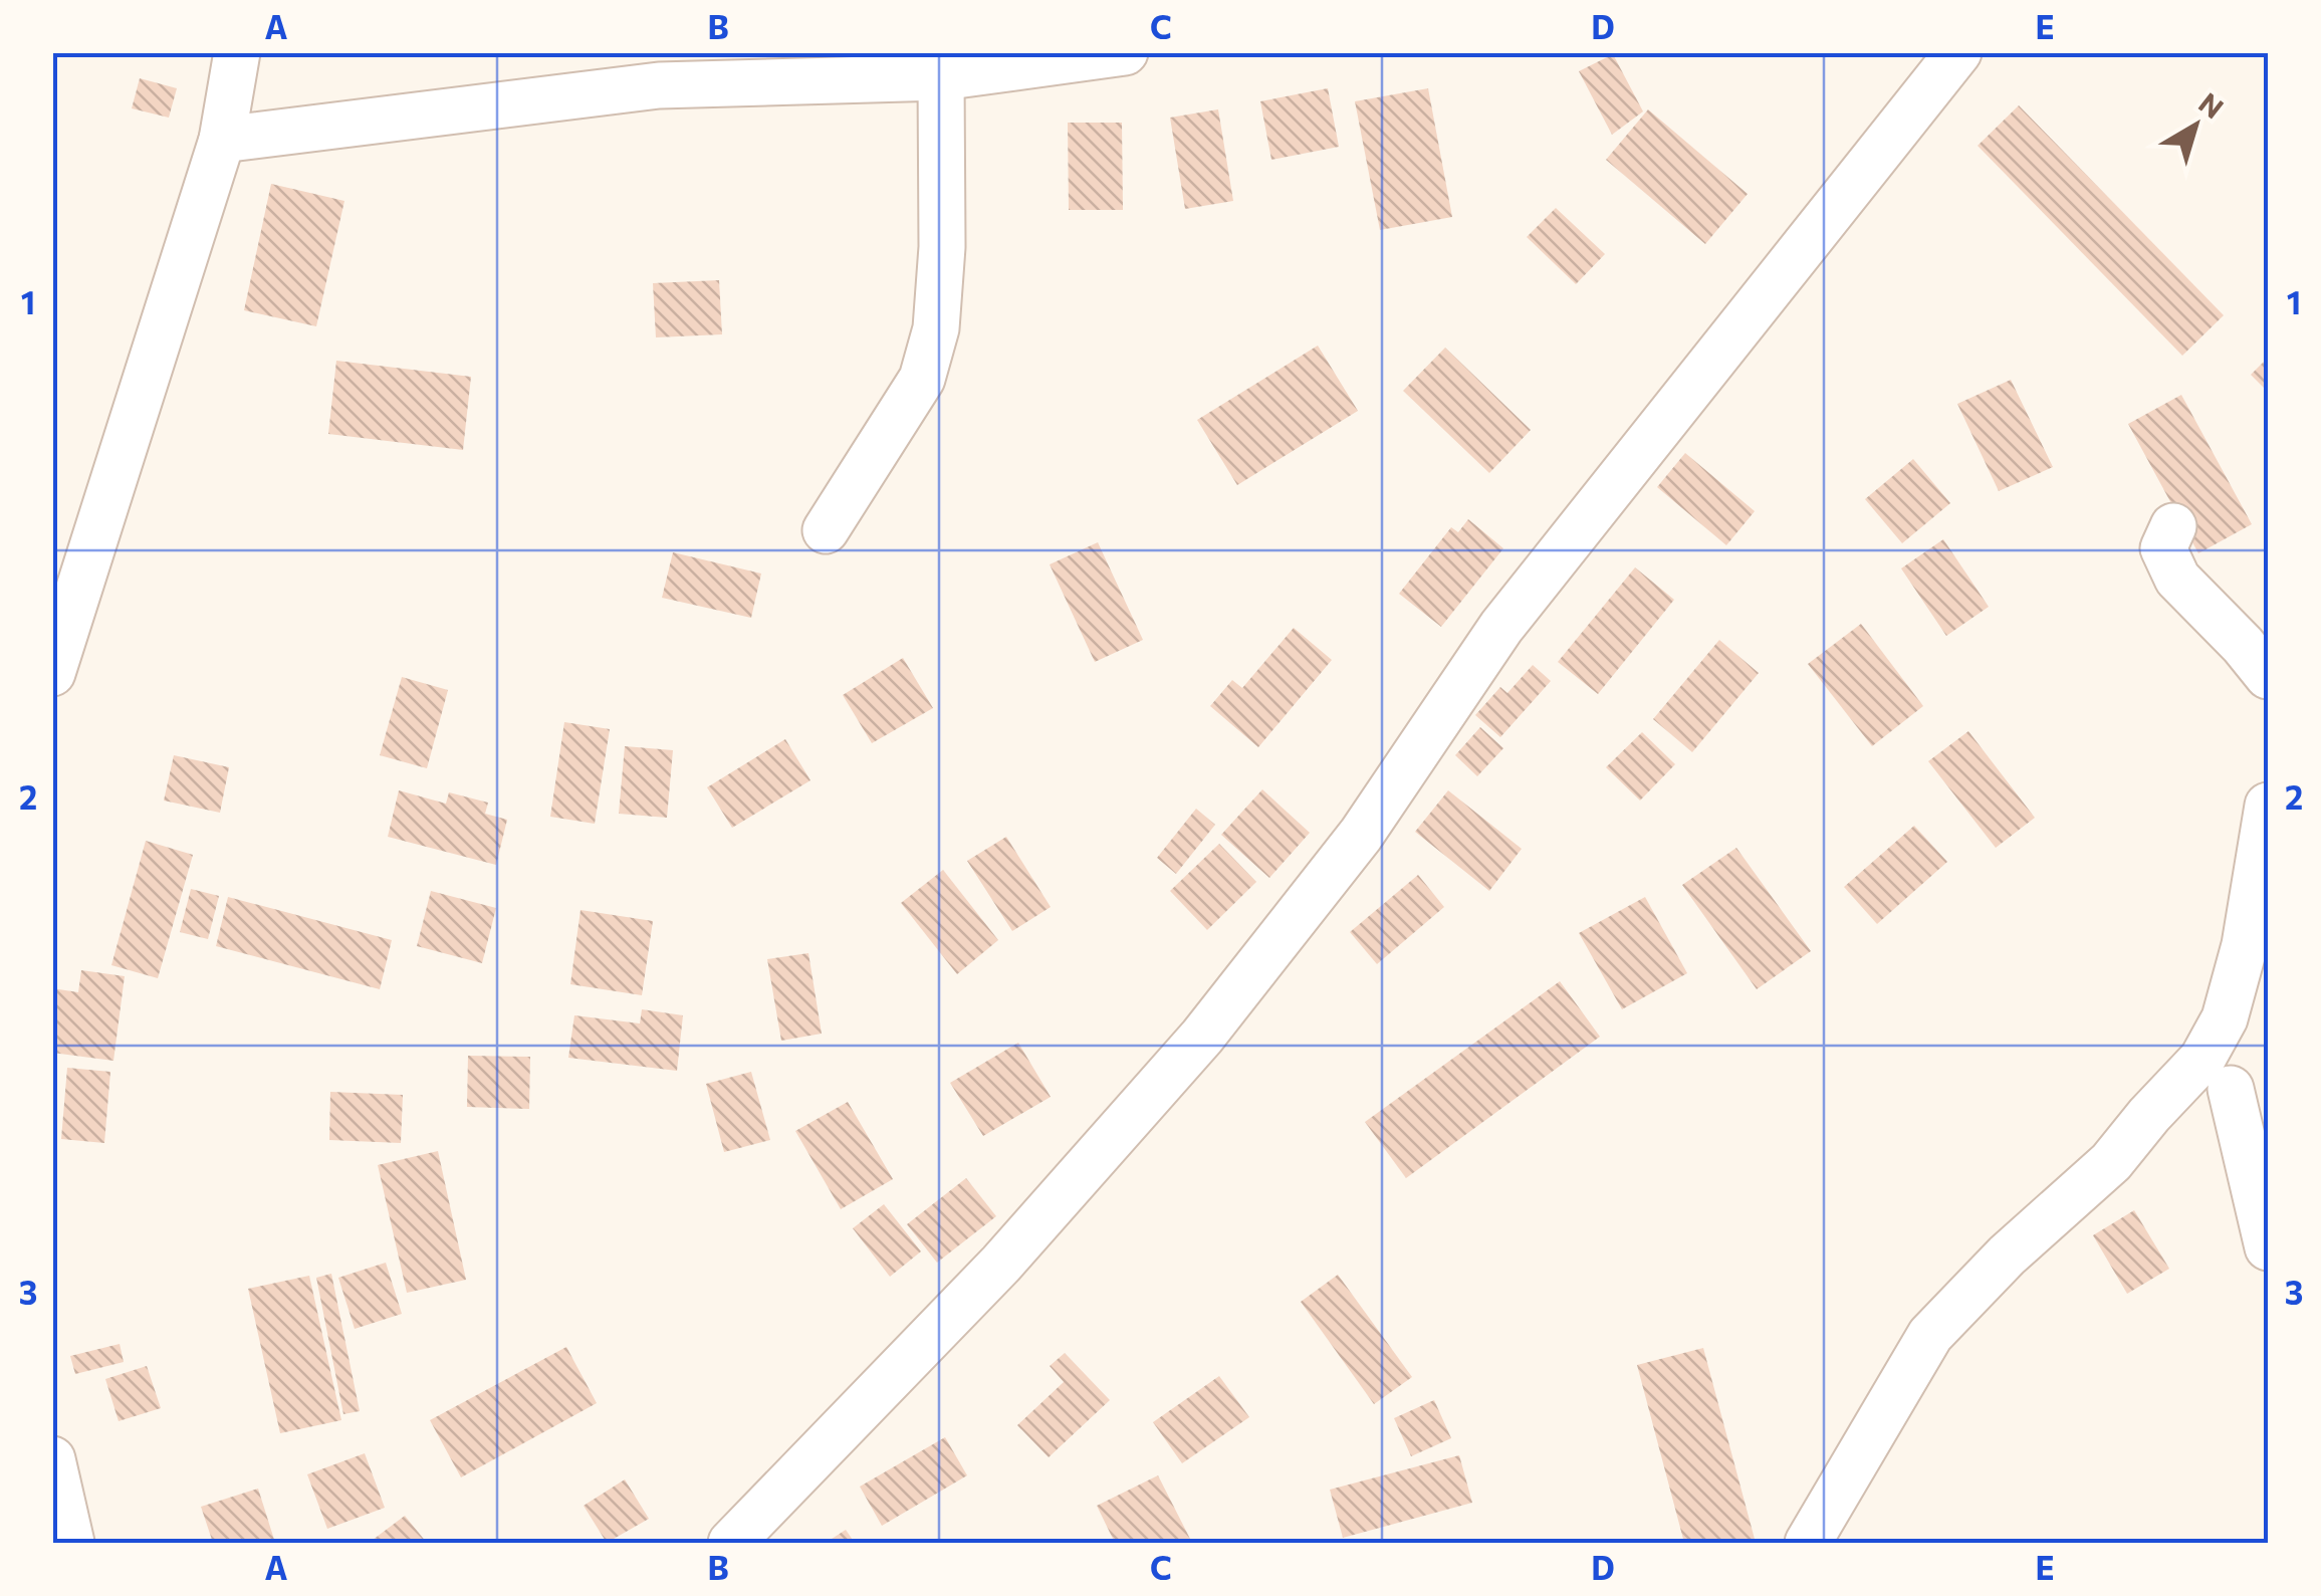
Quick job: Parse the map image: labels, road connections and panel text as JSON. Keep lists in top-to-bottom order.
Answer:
{
  "north": "top right",
  "grid": {
    "columns": [
      "A",
      "B",
      "C",
      "D",
      "E"
    ],
    "rows": ["1", "2", "3"]
  }
}
